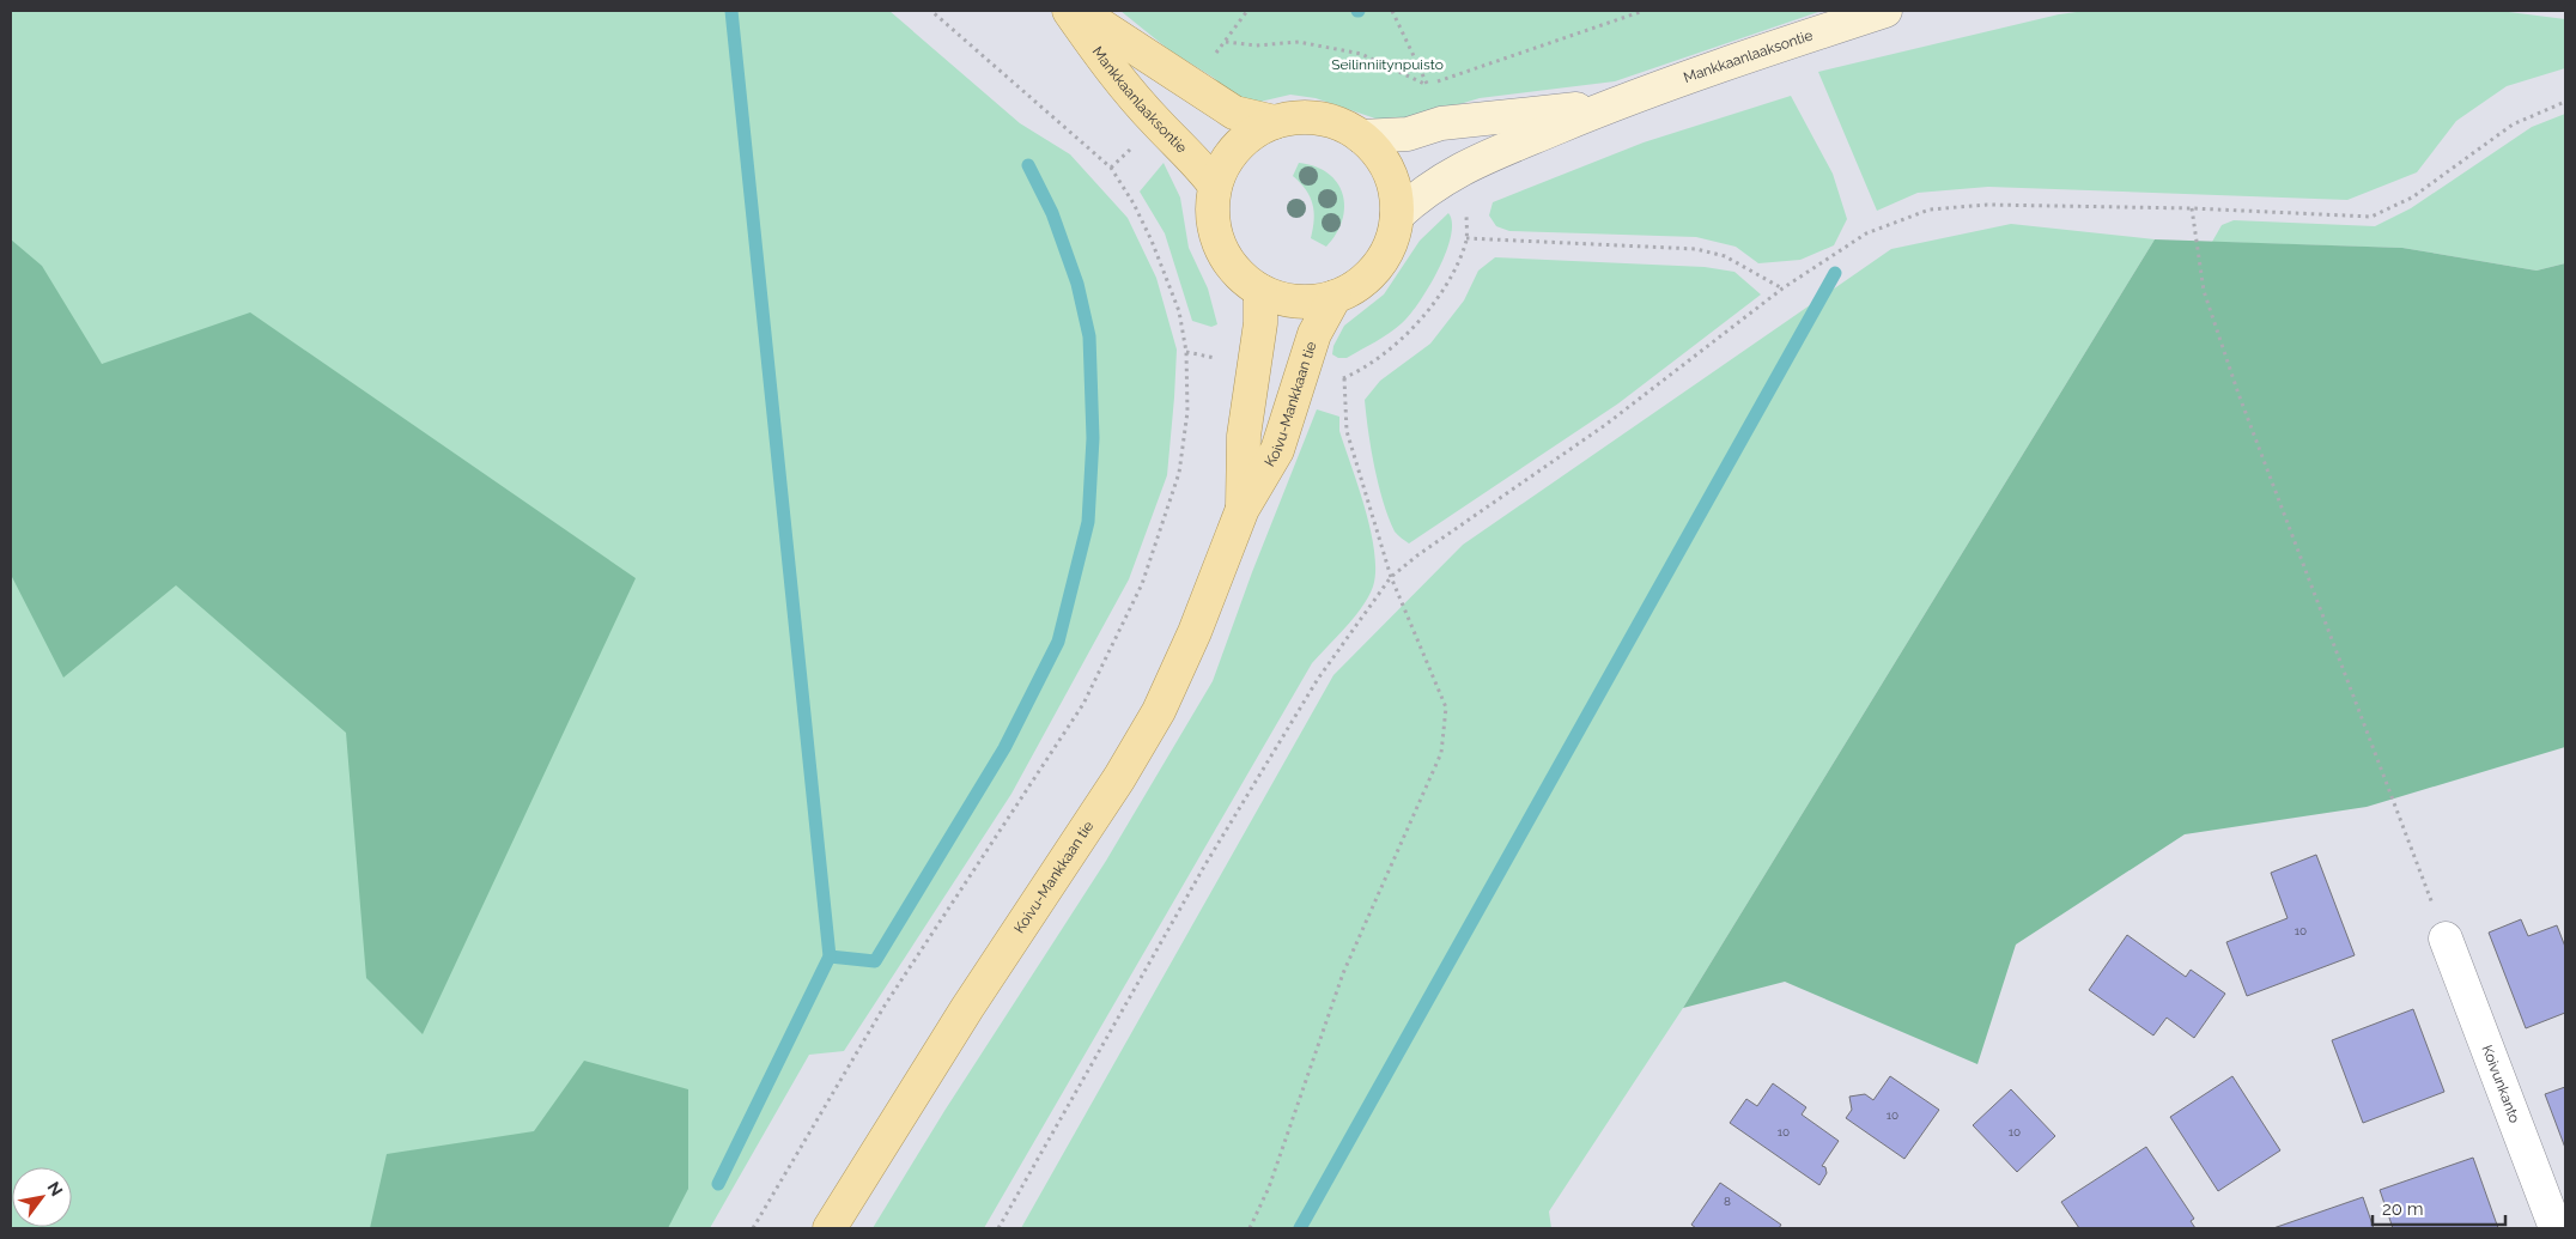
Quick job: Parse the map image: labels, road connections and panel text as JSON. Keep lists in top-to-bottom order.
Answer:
{
  "streets": {
    "main road": ["Mankkaanlaaksontie", "Koivu-Mankkaan tie"],
    "street": ["Koivunkanto"]
  },
  "crossings": [
    ["Mankkaanlaaksontie", "Koivu-Mankkaan tie"]
  ],
  "parks": ["Seilinniitynpuisto"],
  "house_numbers": [
    "10",
    "10",
    "10",
    "10",
    "8"
  ],
  "scale_bar": "20 m",
  "north": "top right"
}
